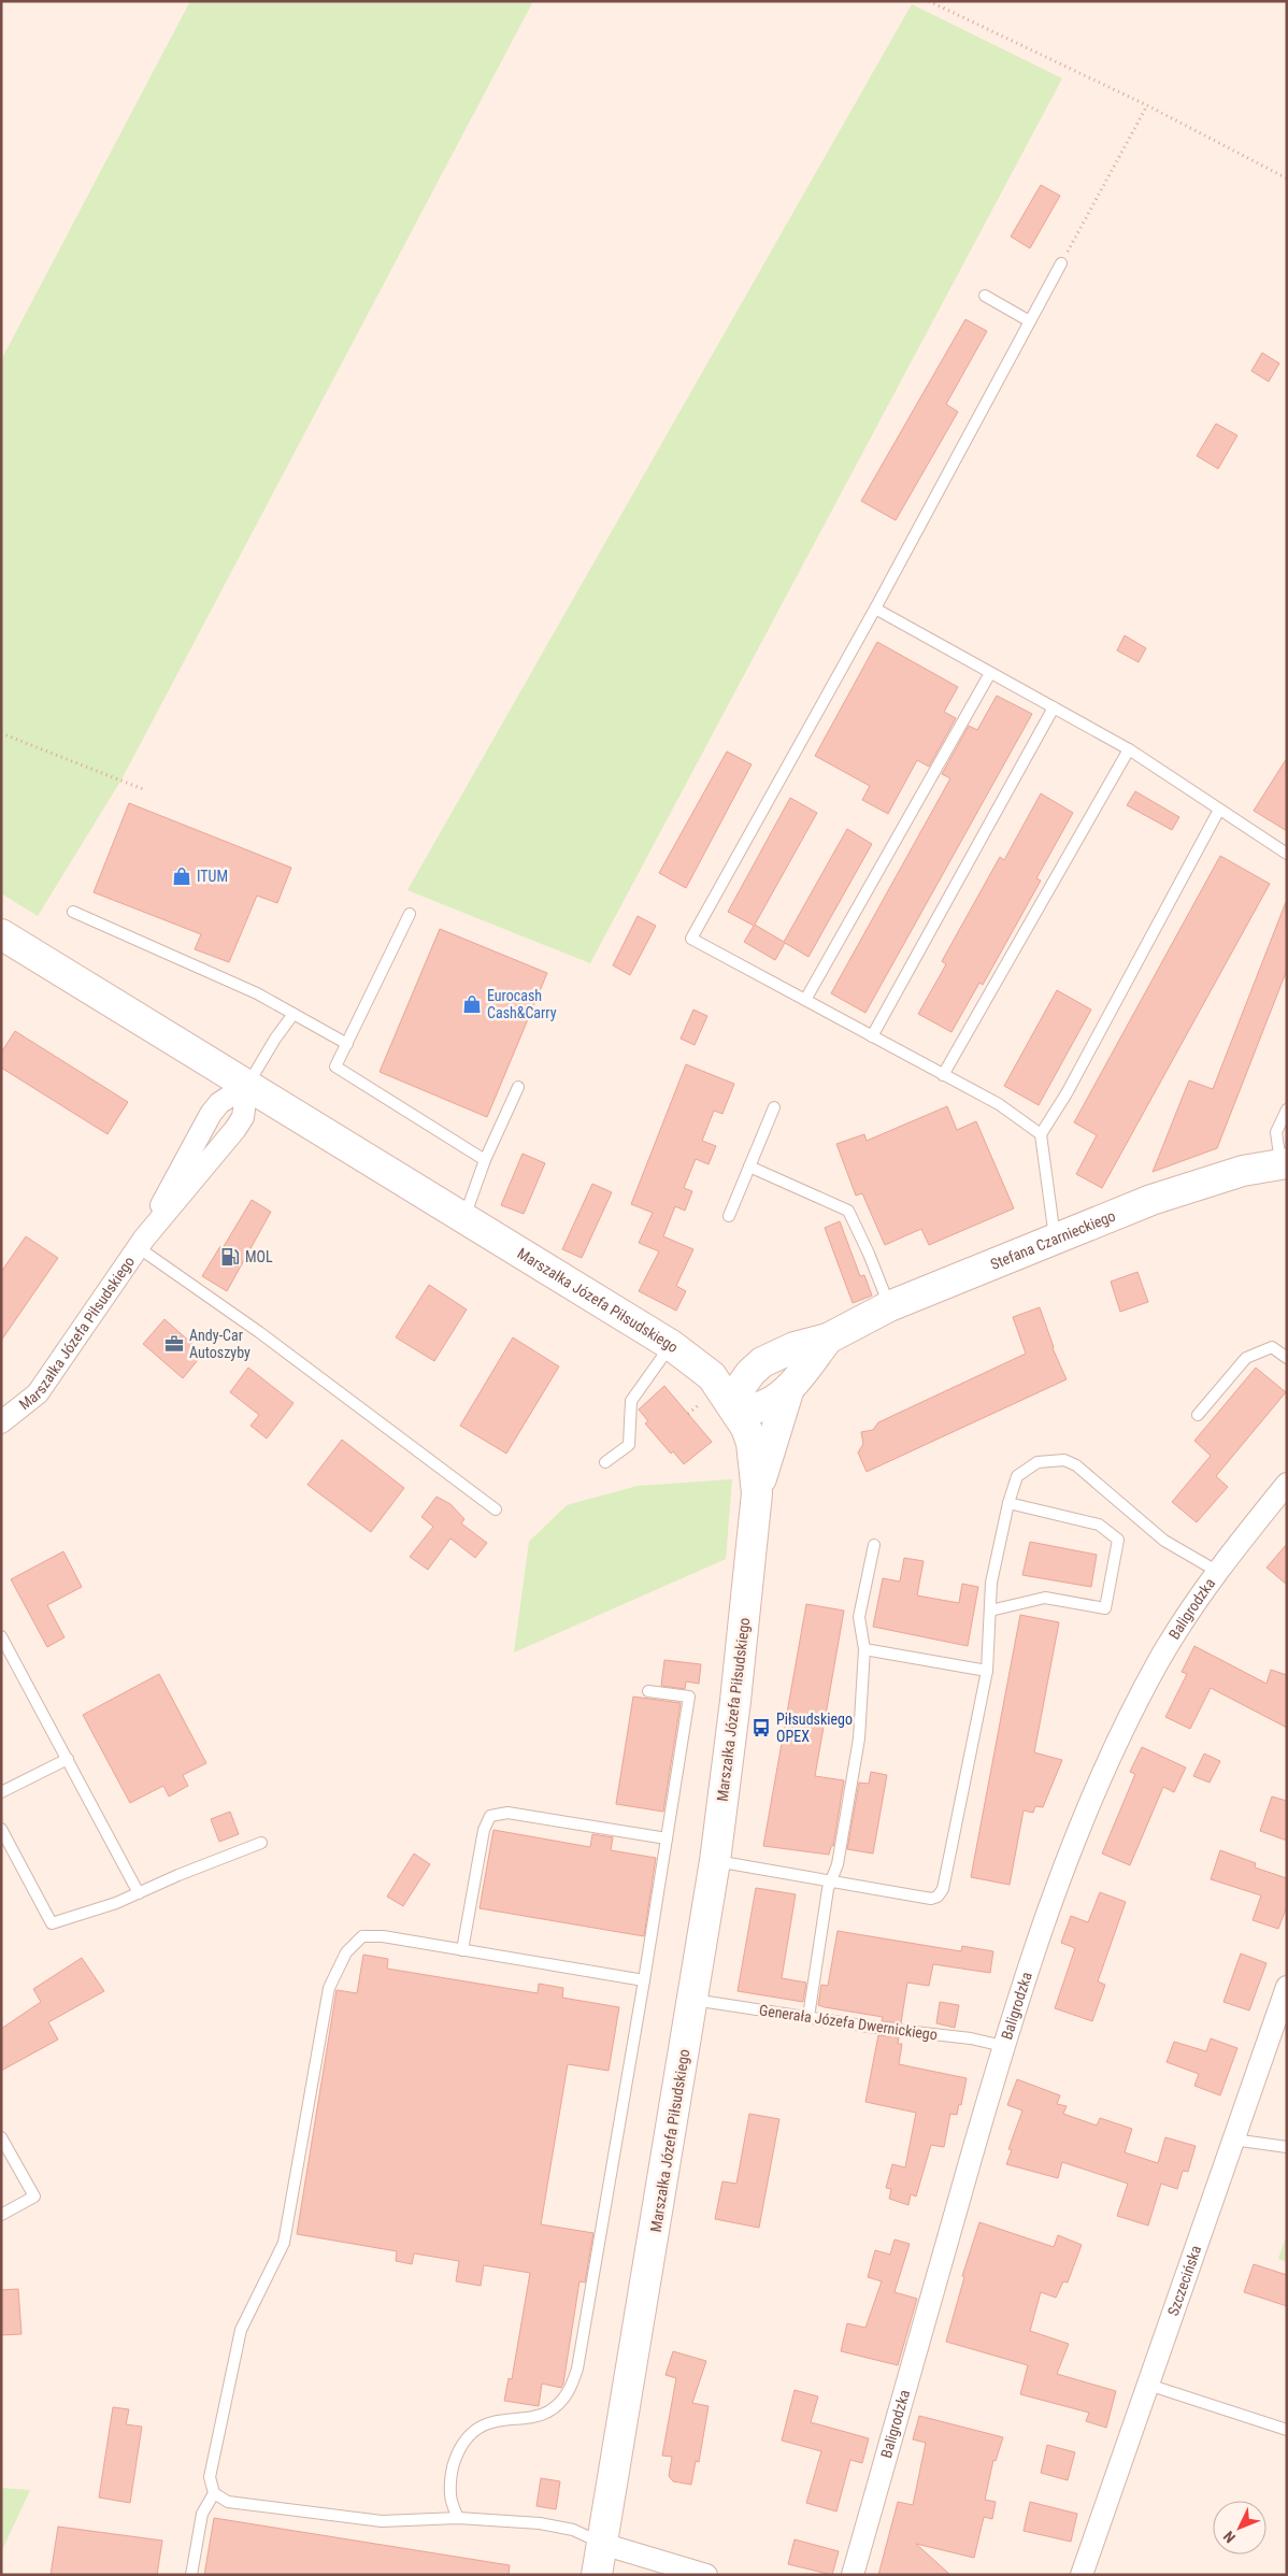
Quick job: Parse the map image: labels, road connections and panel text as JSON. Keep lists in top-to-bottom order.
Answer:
{
  "streets": {
    "main road": ["Stefana Czarnieckiego", "Marszałka Józefa Piłsudskiego"],
    "street": ["Baligrodzka", "Szczecińska"],
    "lane": ["Generała Józefa Dwernickiego"]
  },
  "crossings": [
    ["Stefana Czarnieckiego", "Marszałka Józefa Piłsudskiego"],
    ["Marszałka Józefa Piłsudskiego", "Generała Józefa Dwernickiego"],
    ["Baligrodzka", "Generała Józefa Dwernickiego"]
  ],
  "places": {
    "shop": ["ITUM", "Eurocash Cash&Carry"],
    "fuel station": ["MOL"],
    "office": ["Andy-Car Autoszyby"],
    "bus stop": ["Piłsudskiego OPEX"]
  },
  "north": "bottom left"
}
